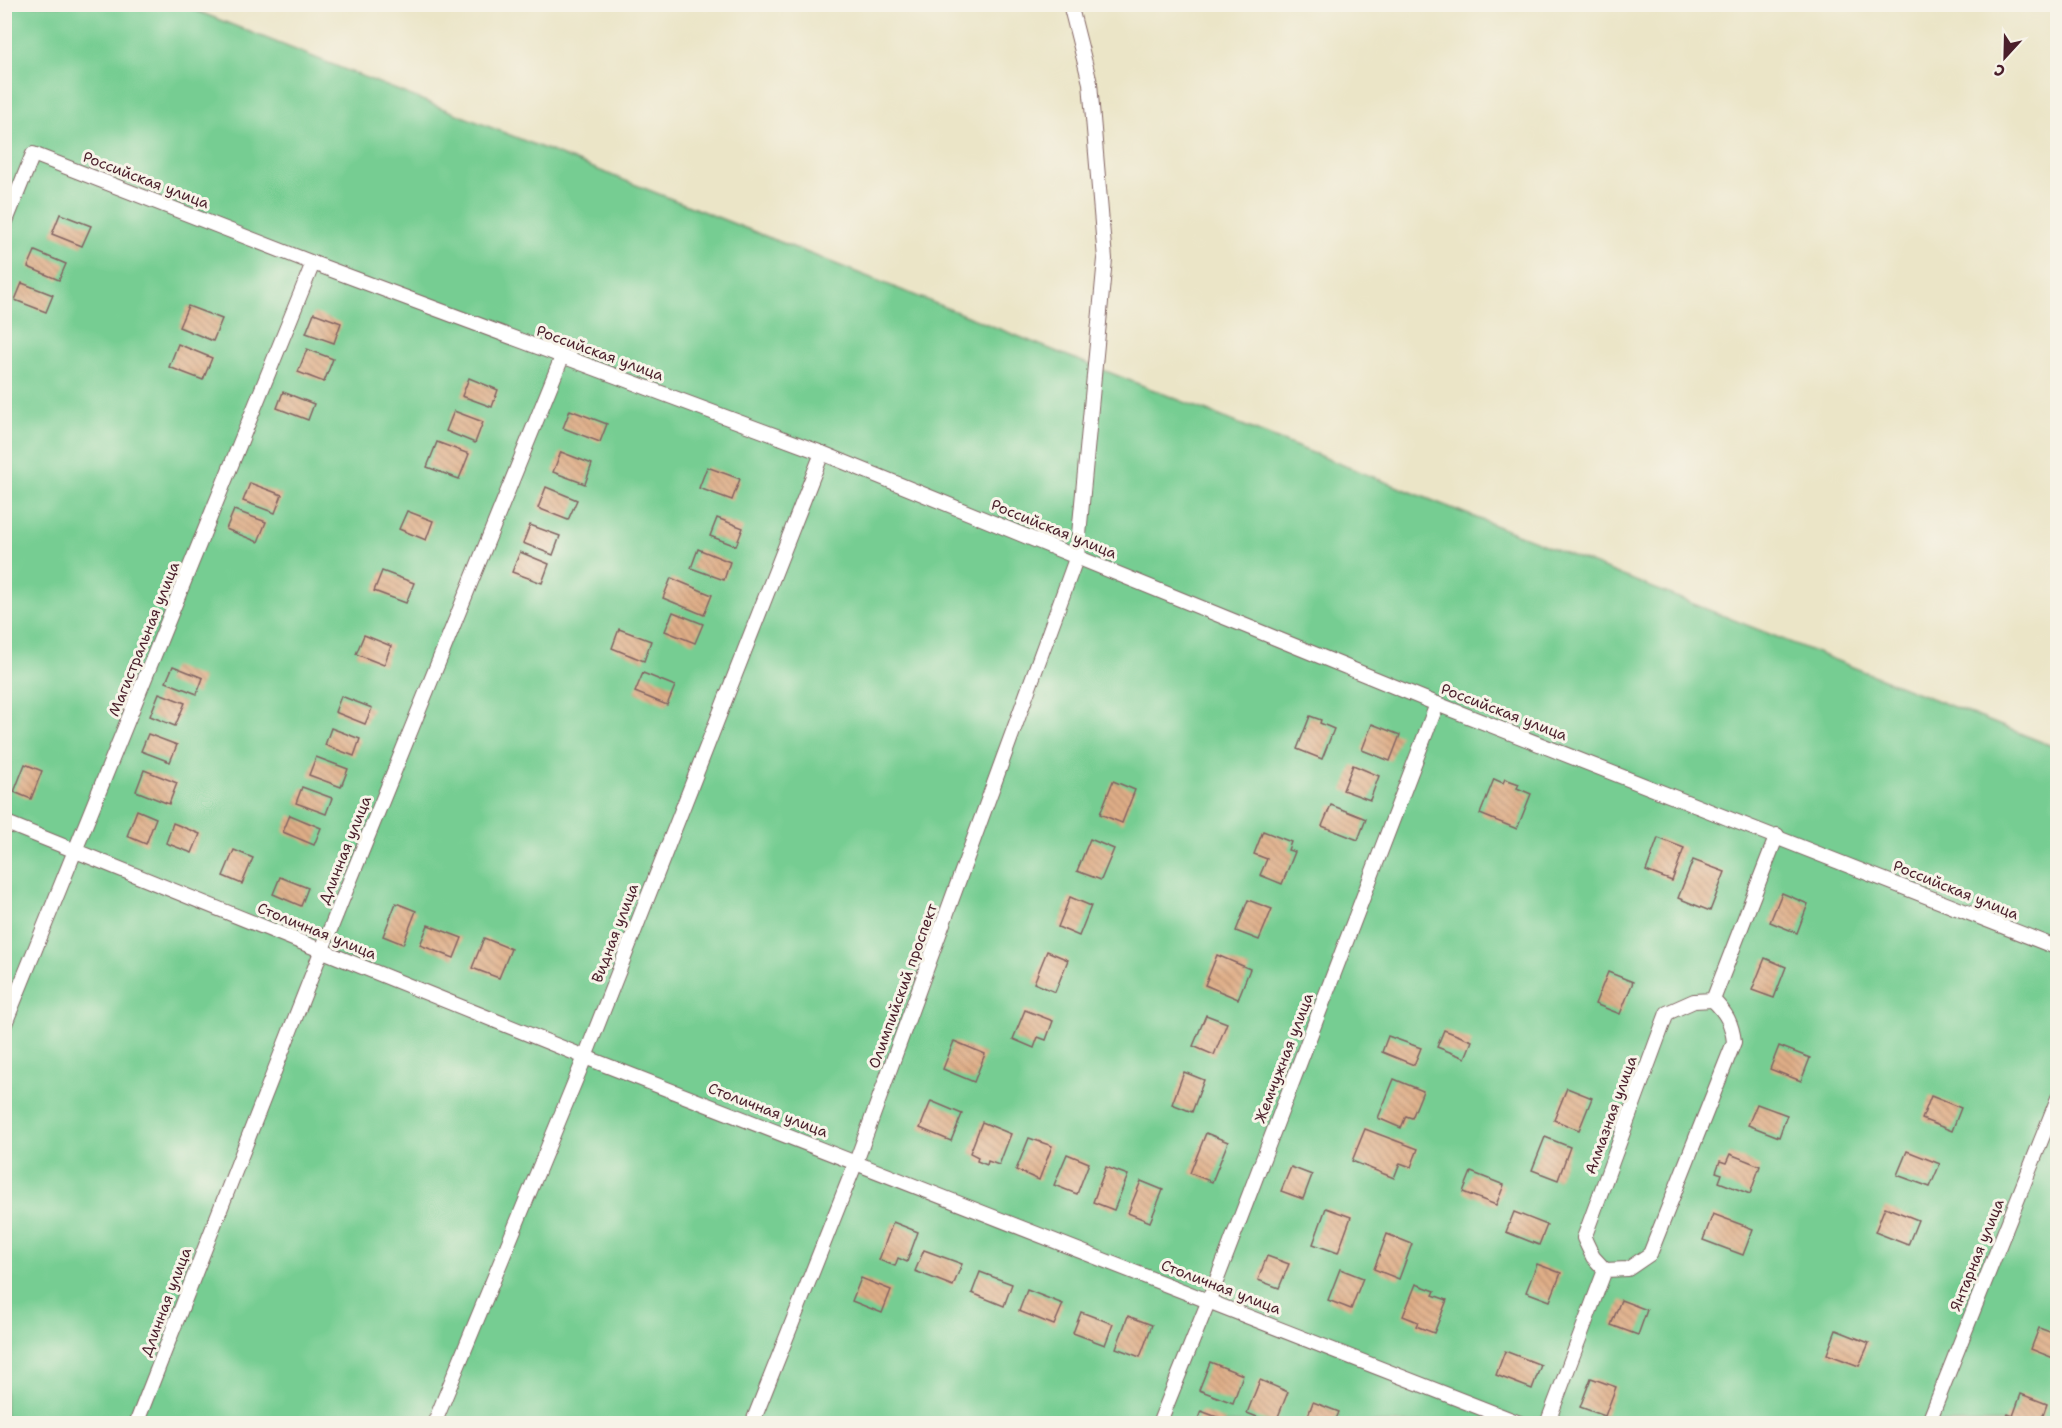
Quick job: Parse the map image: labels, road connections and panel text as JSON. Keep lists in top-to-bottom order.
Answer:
{
  "streets": {
    "street": [
      "Российская улица",
      "Магистральная улица",
      "Длинная улица",
      "Столичная улица",
      "Видная улица",
      "Олимпийский проспект",
      "Жемчужная улица",
      "Алмазная улица",
      "Янтарная улица"
    ]
  },
  "crossings": [
    ["Российская улица", "Магистральная улица"],
    ["Российская улица", "Длинная улица"],
    ["Российская улица", "Видная улица"],
    ["Российская улица", "Олимпийский проспект"],
    ["Российская улица", "Жемчужная улица"],
    ["Магистральная улица", "Столичная улица"],
    ["Длинная улица", "Столичная улица"],
    ["Столичная улица", "Видная улица"],
    ["Столичная улица", "Олимпийский проспект"],
    ["Столичная улица", "Жемчужная улица"]
  ],
  "north": "bottom"
}
